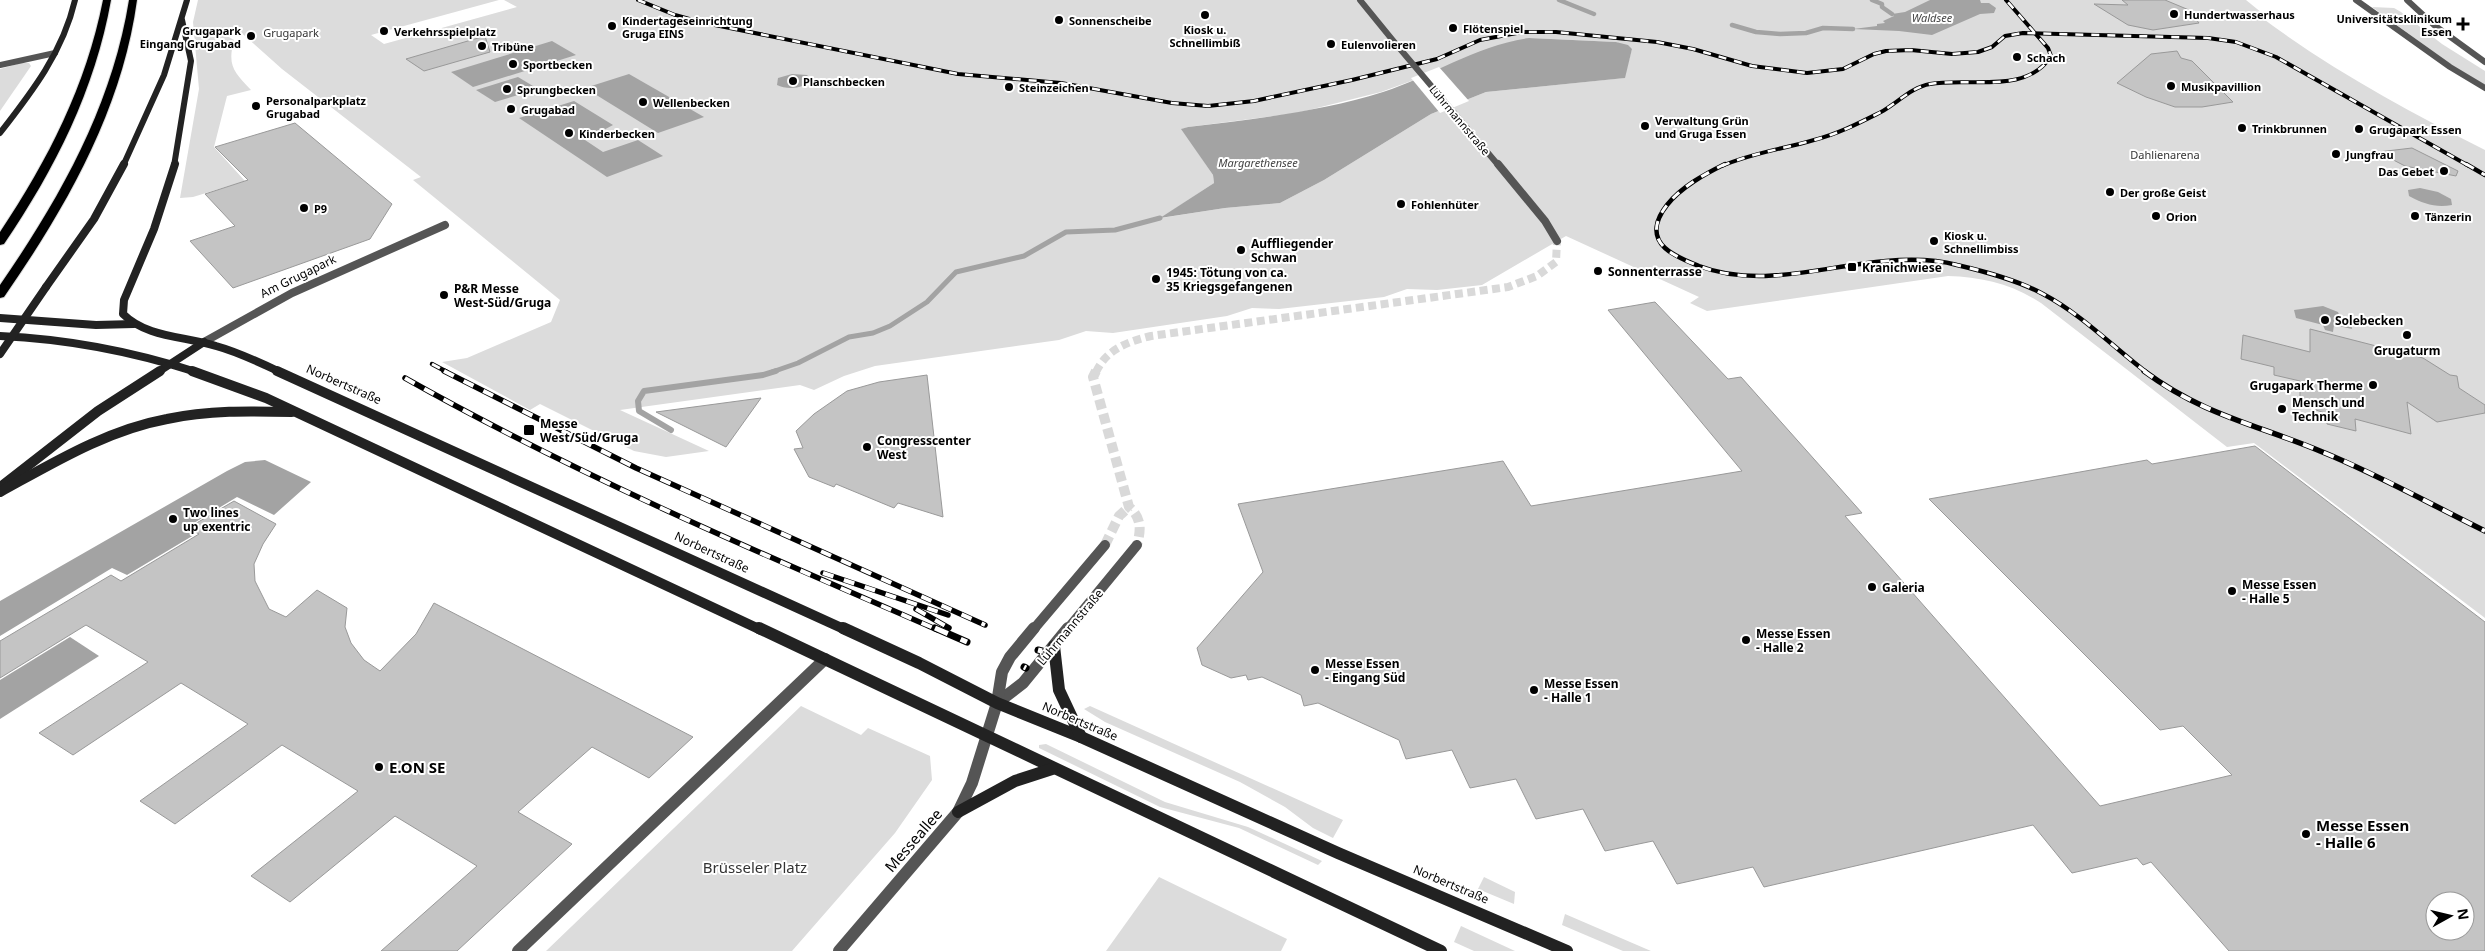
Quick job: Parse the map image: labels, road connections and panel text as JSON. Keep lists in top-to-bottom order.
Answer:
{
  "streets": {
    "main road": ["Am Grugapark", "Norbertstraße"],
    "street": ["Lührmannstraße", "Messeallee"]
  },
  "crossings": [
    ["Lührmannstraße", "Norbertstraße"],
    ["Am Grugapark", "Norbertstraße"]
  ],
  "water": ["Waldsee", "Margarethensee"],
  "parks": ["Grugapark", "Dahlienarena", "Brüsseler Platz"],
  "places": {
    "other": [
      "Hundertwasserhaus",
      "Kiosk u. Schnellimbiß",
      "Sonnenscheibe",
      "Kindertageseinrichtung Gruga EINS",
      "Flötenspiel",
      "Verkehrsspielplatz",
      "Grugapark Eingang Grugabad",
      "Eulenvolieren",
      "Tribüne",
      "Schach",
      "Sportbecken",
      "Planschbecken",
      "Musikpavillion",
      "Steinzeichen",
      "Sprungbecken",
      "Wellenbecken",
      "Personalparkplatz Grugabad",
      "Grugabad",
      "Verwaltung Grün und Gruga Essen",
      "Trinkbrunnen",
      "Grugapark Essen",
      "Kinderbecken",
      "Jungfrau",
      "Das Gebet",
      "Der große Geist",
      "Fohlenhüter",
      "P9",
      "Orion",
      "Tänzerin",
      "Kiosk u. Schnellimbiss",
      "Auffliegender Schwan",
      "Sonnenterrasse",
      "1945: Tötung von ca. 35 Kriegsgefangenen",
      "P&R Messe West-Süd/Gruga",
      "Solebecken",
      "Grugaturm",
      "Grugapark Therme",
      "Mensch und Technik",
      "Congresscenter West",
      "Two lines up exentric",
      "Galeria",
      "Messe Essen - Halle 5",
      "Messe Essen - Halle 2",
      "Messe Essen - Eingang Süd",
      "Messe Essen - Halle 1",
      "E.ON SE",
      "Messe Essen - Halle 6"
    ],
    "health": ["Universitätsklinikum Essen"],
    "transit": ["Kranichwiese", "Messe West/Süd/Gruga"]
  },
  "north": "right"
}
